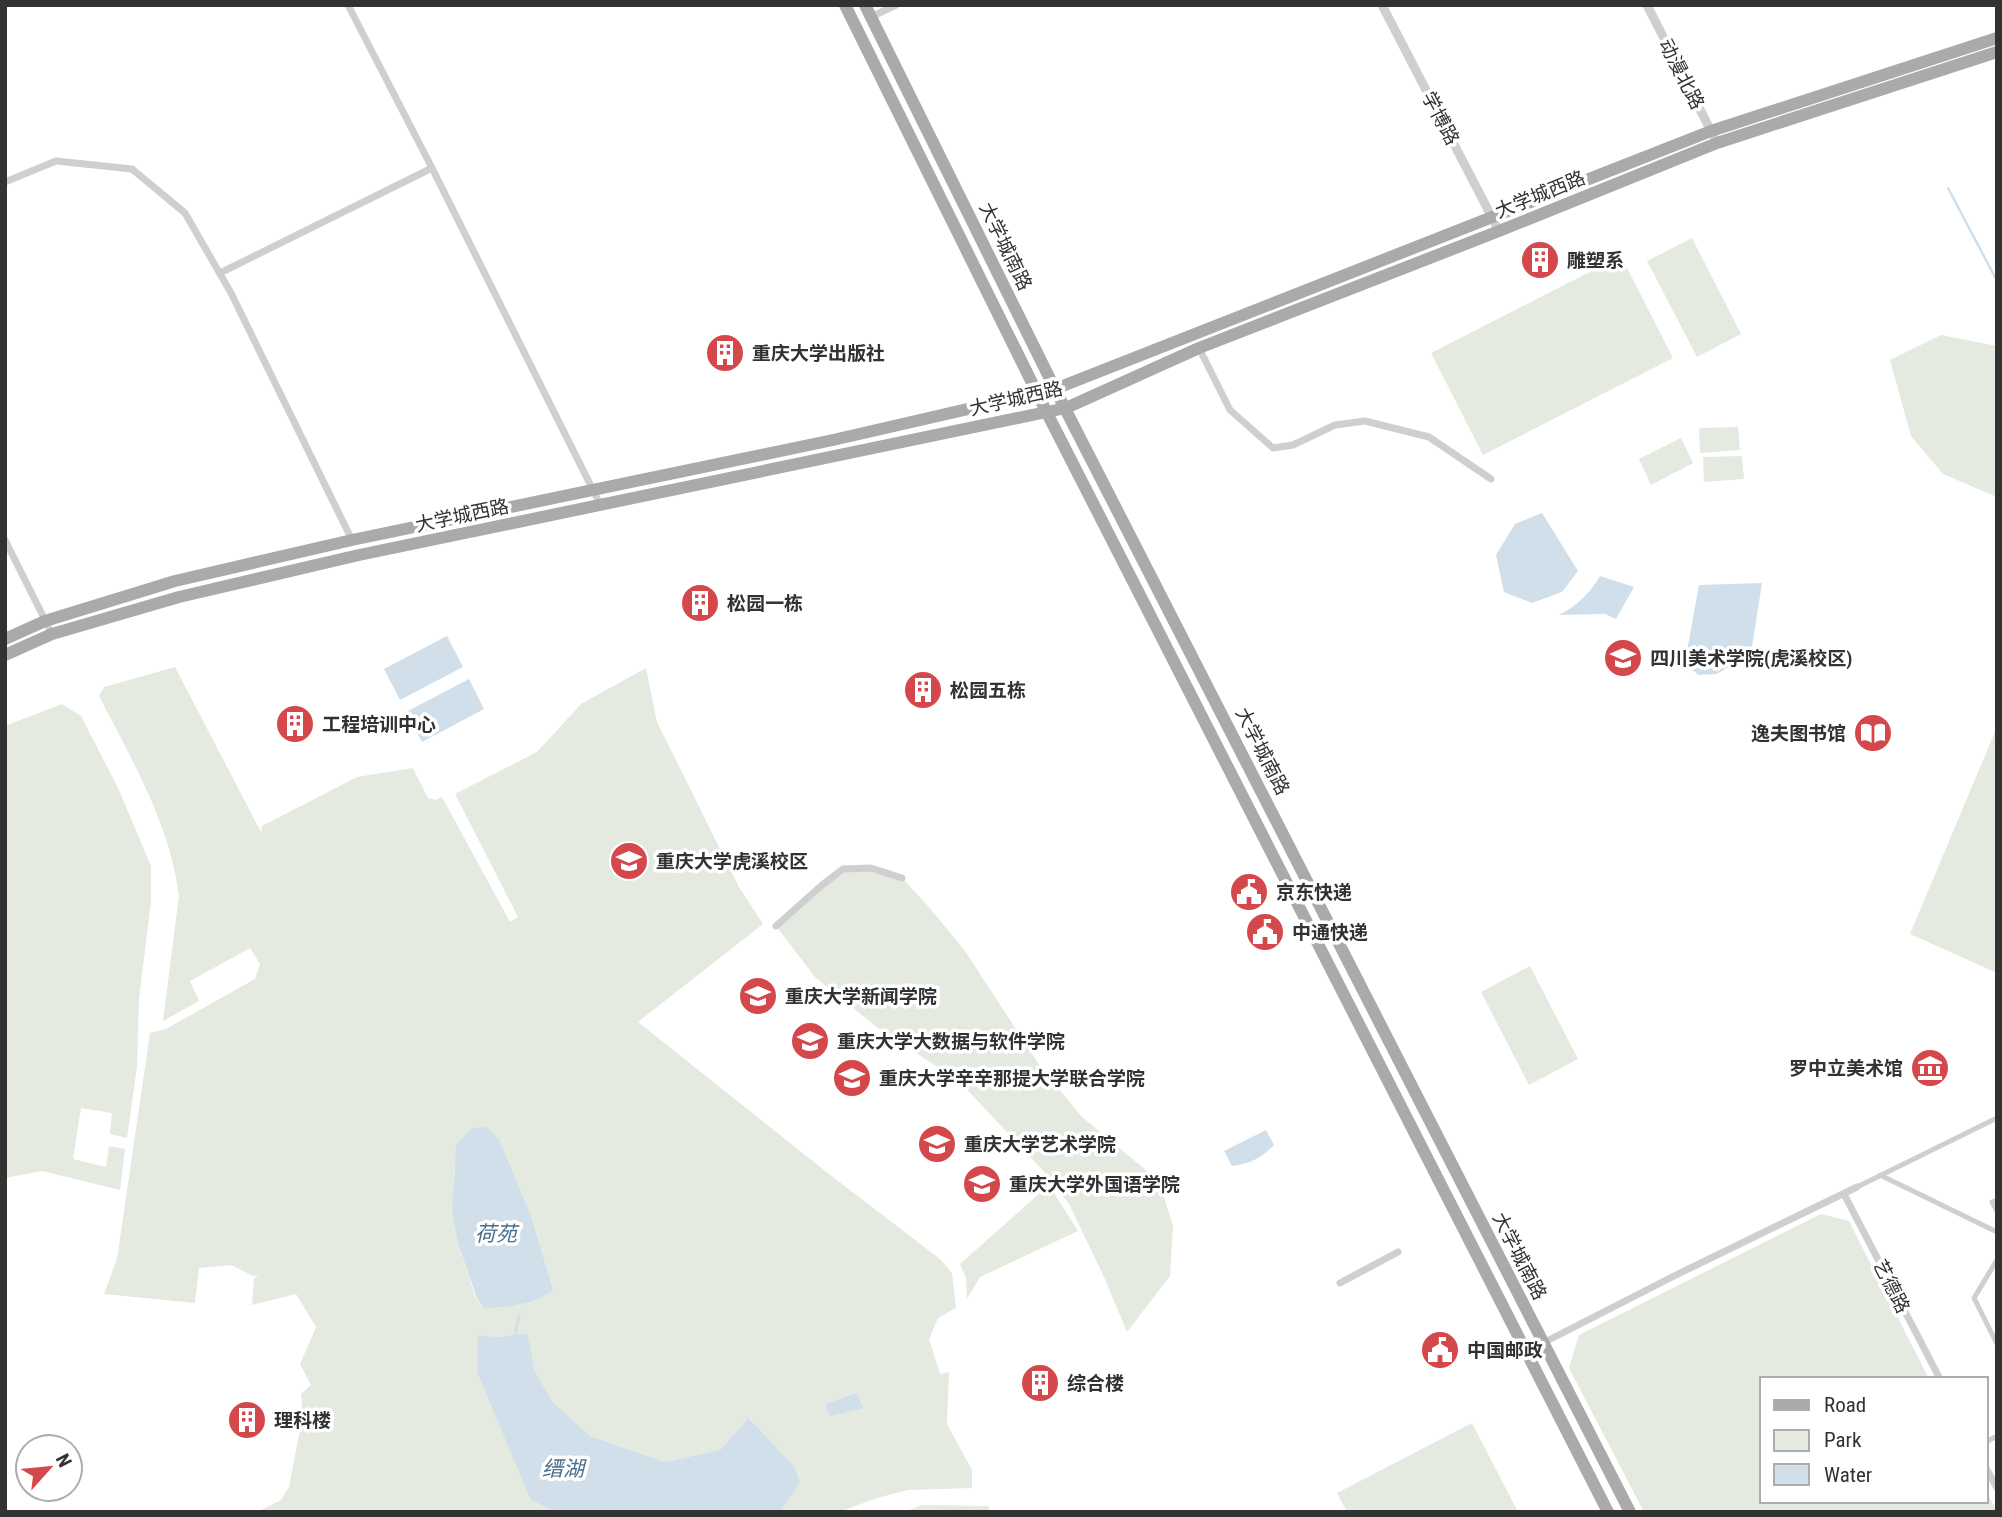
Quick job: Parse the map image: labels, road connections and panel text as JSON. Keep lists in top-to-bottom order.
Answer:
{
  "streets": {
    "main road": ["大学城西路", "大学城南路"],
    "street": ["动漫北路", "学博路", "艺德路"]
  },
  "crossings": [
    ["动漫北路", "大学城西路"],
    ["学博路", "大学城西路"],
    ["大学城西路", "大学城南路"]
  ],
  "water": ["荷苑", "缙湖"],
  "places": {
    "building": [
      "雕塑系",
      "重庆大学出版社",
      "松园一栋",
      "松园五栋",
      "工程培训中心",
      "综合楼",
      "理科楼"
    ],
    "school or university": [
      "四川美术学院(虎溪校区)",
      "重庆大学虎溪校区",
      "重庆大学新闻学院",
      "重庆大学大数据与软件学院",
      "重庆大学辛辛那提大学联合学院",
      "重庆大学艺术学院",
      "重庆大学外国语学院"
    ],
    "library": ["逸夫图书馆"],
    "public building": ["京东快递", "中通快递", "中国邮政"],
    "museum": ["罗中立美术馆"]
  },
  "legend": ["Road", "Park", "Water"],
  "north": "top right"
}
